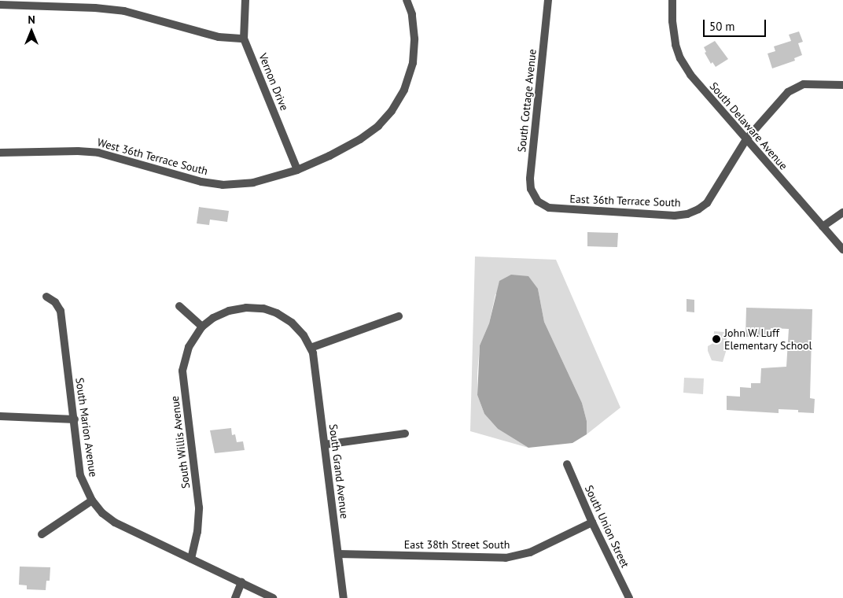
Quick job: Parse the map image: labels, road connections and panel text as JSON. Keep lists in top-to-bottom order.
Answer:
{
  "streets": {
    "street": [
      "Vernon Drive",
      "South Cottage Avenue",
      "South Delaware Avenue",
      "West 36th Terrace South",
      "East 36th Terrace South",
      "South Marion Avenue",
      "South Willis Avenue",
      "South Grand Avenue",
      "South Union Street",
      "East 38th Street South"
    ]
  },
  "crossings": [
    ["Vernon Drive", "West 36th Terrace South"],
    ["South Cottage Avenue", "East 36th Terrace South"],
    ["South Delaware Avenue", "East 36th Terrace South"],
    ["South Marion Avenue", "South Willis Avenue"],
    ["South Grand Avenue", "East 38th Street South"],
    ["South Union Street", "East 38th Street South"]
  ],
  "places": ["John W. Luff Elementary School"],
  "scale_bar": "50 m",
  "north": "top"
}
